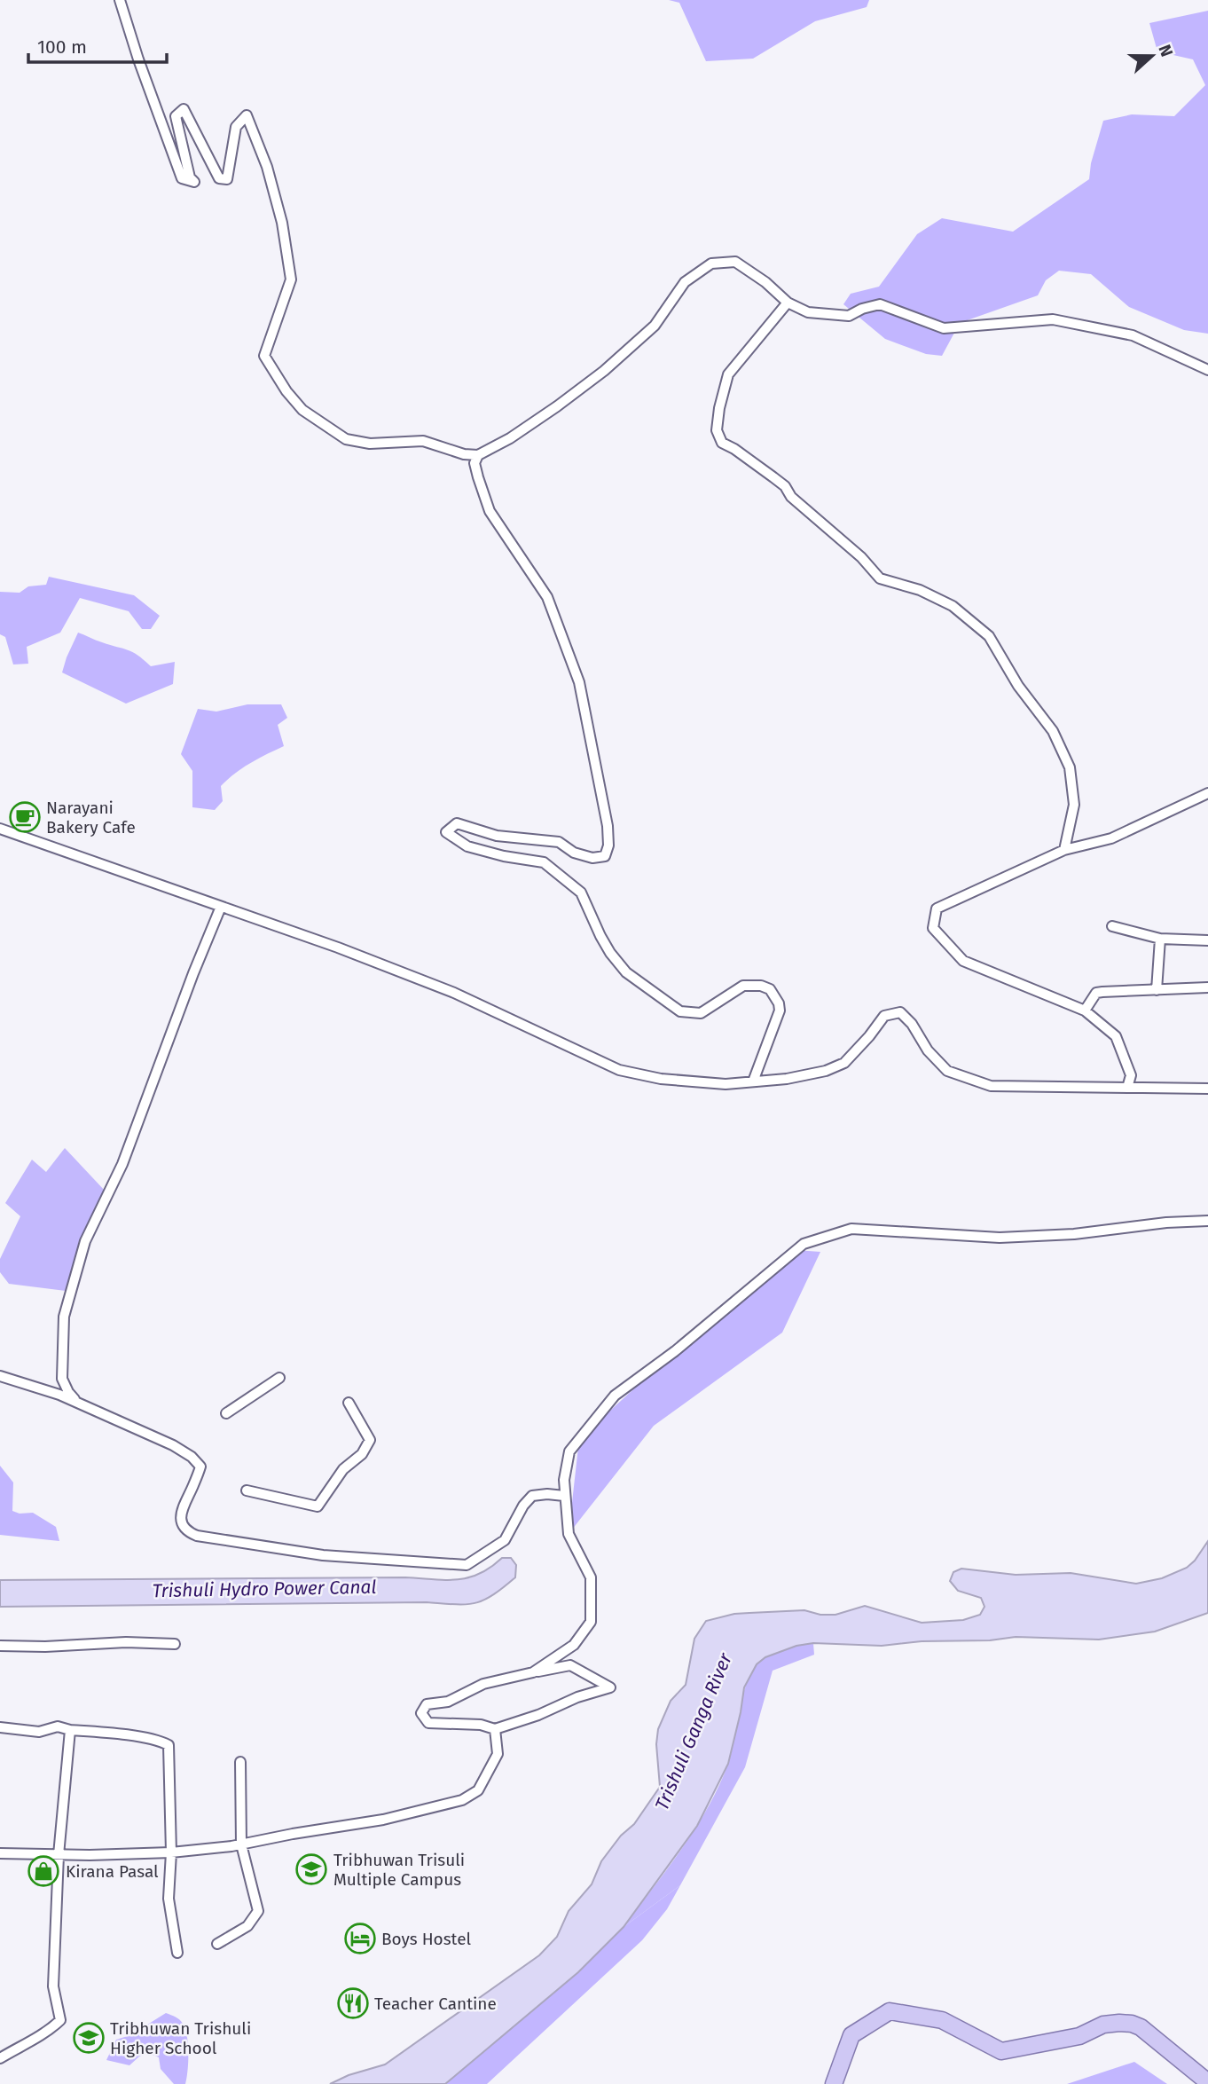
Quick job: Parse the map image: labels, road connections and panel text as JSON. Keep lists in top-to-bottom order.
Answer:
{
  "water": ["Trishuli Hydro Power Canal", "Trishuli Ganga River"],
  "places": {
    "cafe": ["Narayani Bakery Cafe"],
    "school or university": ["Tribhuwan Trisuli Multiple Campus", "Tribhuwan Trishuli Higher School"],
    "shop": ["Kirana Pasal"],
    "hotel": ["Boys Hostel"],
    "restaurant": ["Teacher Cantine"]
  },
  "scale_bar": "100 m",
  "north": "right"
}
